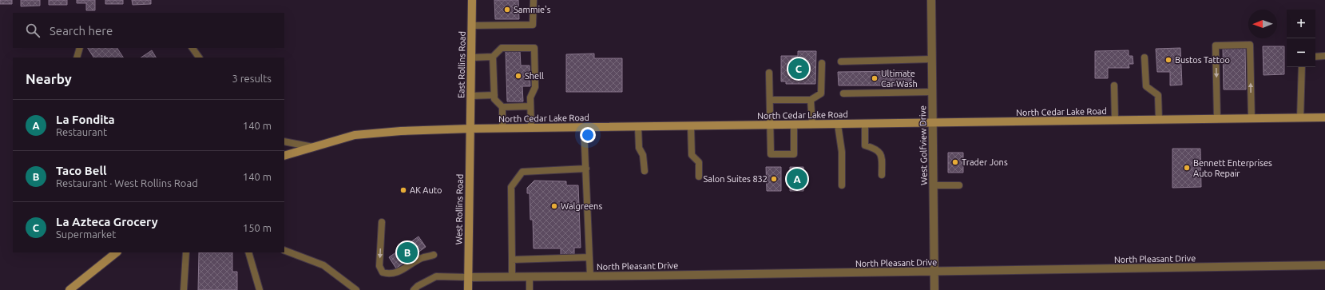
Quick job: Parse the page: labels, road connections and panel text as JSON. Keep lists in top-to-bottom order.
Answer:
{
  "streets": {
    "main road": ["East Rollins Road", "North Cedar Lake Road", "West Rollins Road"],
    "street": ["West Golfview Drive", "North Pleasant Drive"]
  },
  "crossings": [
    ["East Rollins Road", "North Cedar Lake Road"],
    ["East Rollins Road", "West Rollins Road"],
    ["North Cedar Lake Road", "West Golfview Drive"],
    ["North Cedar Lake Road", "West Rollins Road"],
    ["West Golfview Drive", "North Pleasant Drive"],
    ["West Rollins Road", "North Pleasant Drive"]
  ],
  "places": [
    "Sammie's",
    "Bustos Tattoo",
    "Shell",
    "Ultimate Car Wash",
    "Trader Jons",
    "Bennett Enterprises Auto Repair",
    "Salon Suites 832",
    "AK Auto",
    "Walgreens"
  ],
  "north": "left",
  "page": {
    "map_buttons": ["+", "−"],
    "search": "Search here",
    "pins": ["C", "A", "B"],
    "heading": ["Nearby", "3 results"],
    "list": [
      {
        "mark": "A",
        "name": "La Fondita",
        "note": "Restaurant",
        "value": "140 m"
      },
      {
        "mark": "B",
        "name": "Taco Bell",
        "note": "Restaurant · West Rollins Road",
        "value": "140 m"
      },
      {
        "mark": "C",
        "name": "La Azteca Grocery",
        "note": "Supermarket",
        "value": "150 m"
      }
    ]
  }
}
